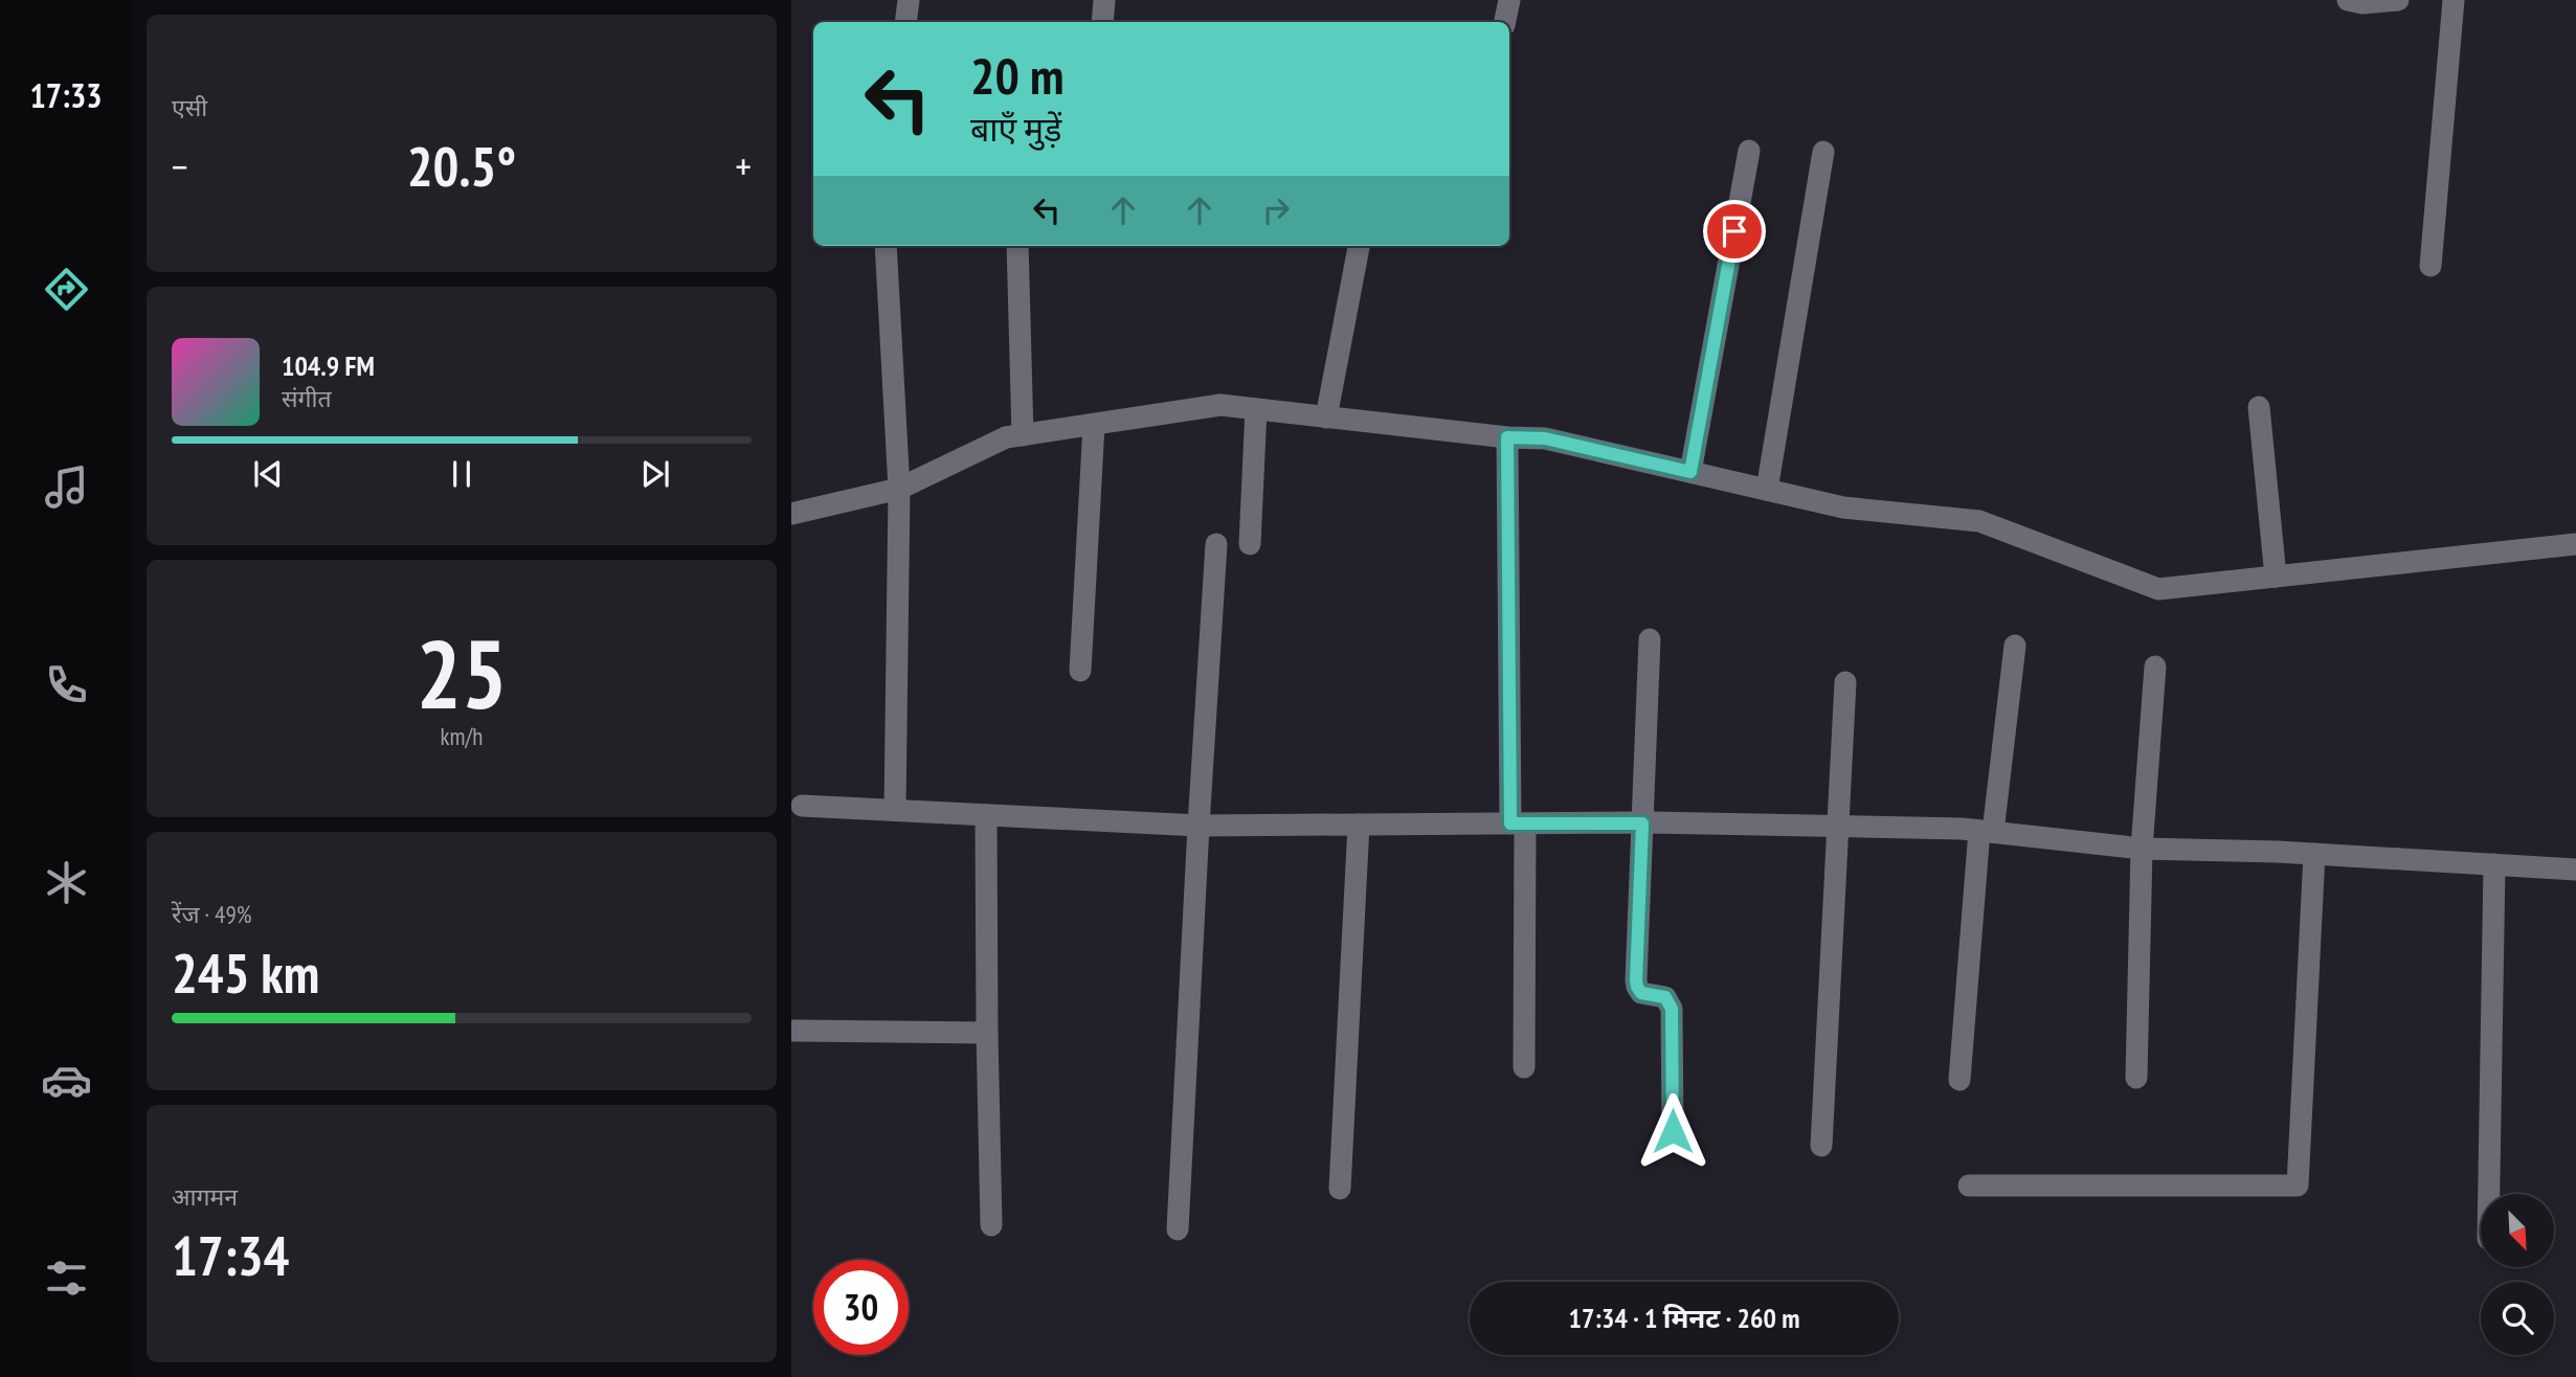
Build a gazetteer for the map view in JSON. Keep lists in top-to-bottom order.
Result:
{
  "north": "bottom right",
  "page": {
    "tabs": "17:33",
    "tile": [
      "एसी",
      ["25", "km/h"],
      ["रेंज · 49%", "245 km"],
      ["आगमन", "17:34"]
    ],
    "turn": ["20 m", "बाएँ मुड़ें"],
    "heat": ["−", "20.5°", "+"],
    "song": ["104.9 FM", "संगीत"],
    "limit": "30",
    "trip": "17:34 · 1 मिनट · 260 m"
  }
}
